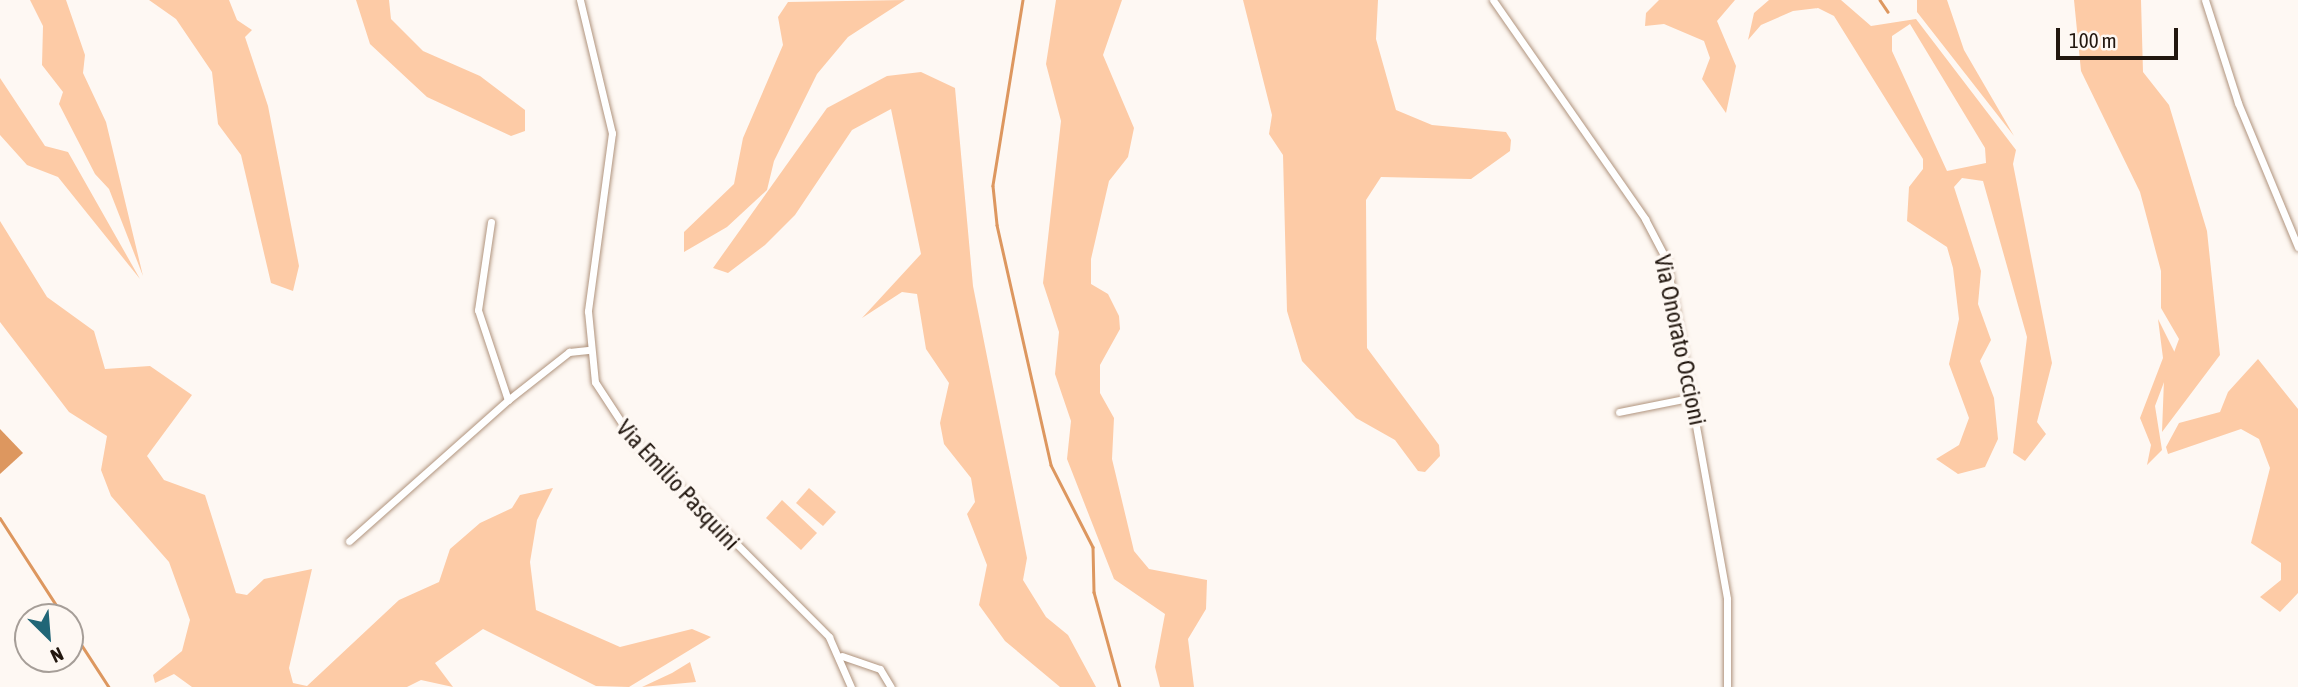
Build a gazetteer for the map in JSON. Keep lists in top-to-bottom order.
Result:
{
  "streets": {
    "street": ["Via Onorato Occioni", "Via Emilio Pasquini"]
  },
  "scale_bar": "100 m",
  "north": "bottom right"
}
